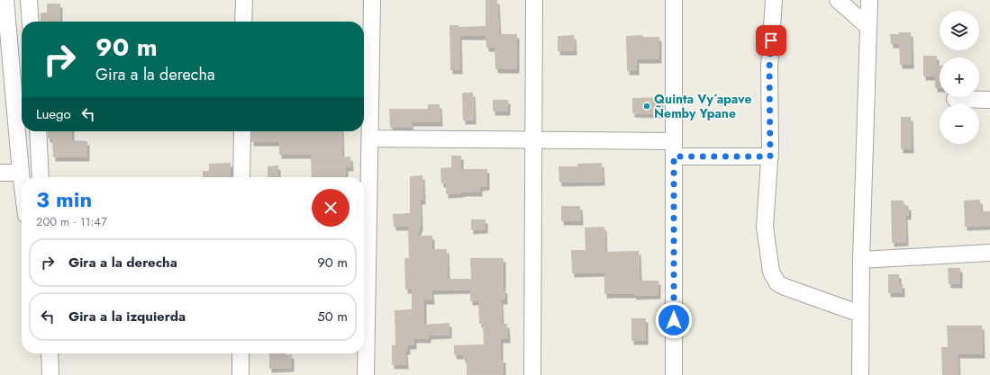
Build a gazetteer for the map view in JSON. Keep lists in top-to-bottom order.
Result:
{
  "places": ["Quinta Vy´apave Ñemby Ypane"],
  "page": {
    "map_buttons": ["+", "−"],
    "turn": ["90 m", "Gira a la derecha"],
    "then": "Luego",
    "heading": ["3 min", "200 m · 11:47"],
    "list": [
      {
        "name": "Gira a la derecha",
        "value": "90 m"
      },
      {
        "name": "Gira a la izquierda",
        "value": "50 m"
      }
    ]
  }
}
